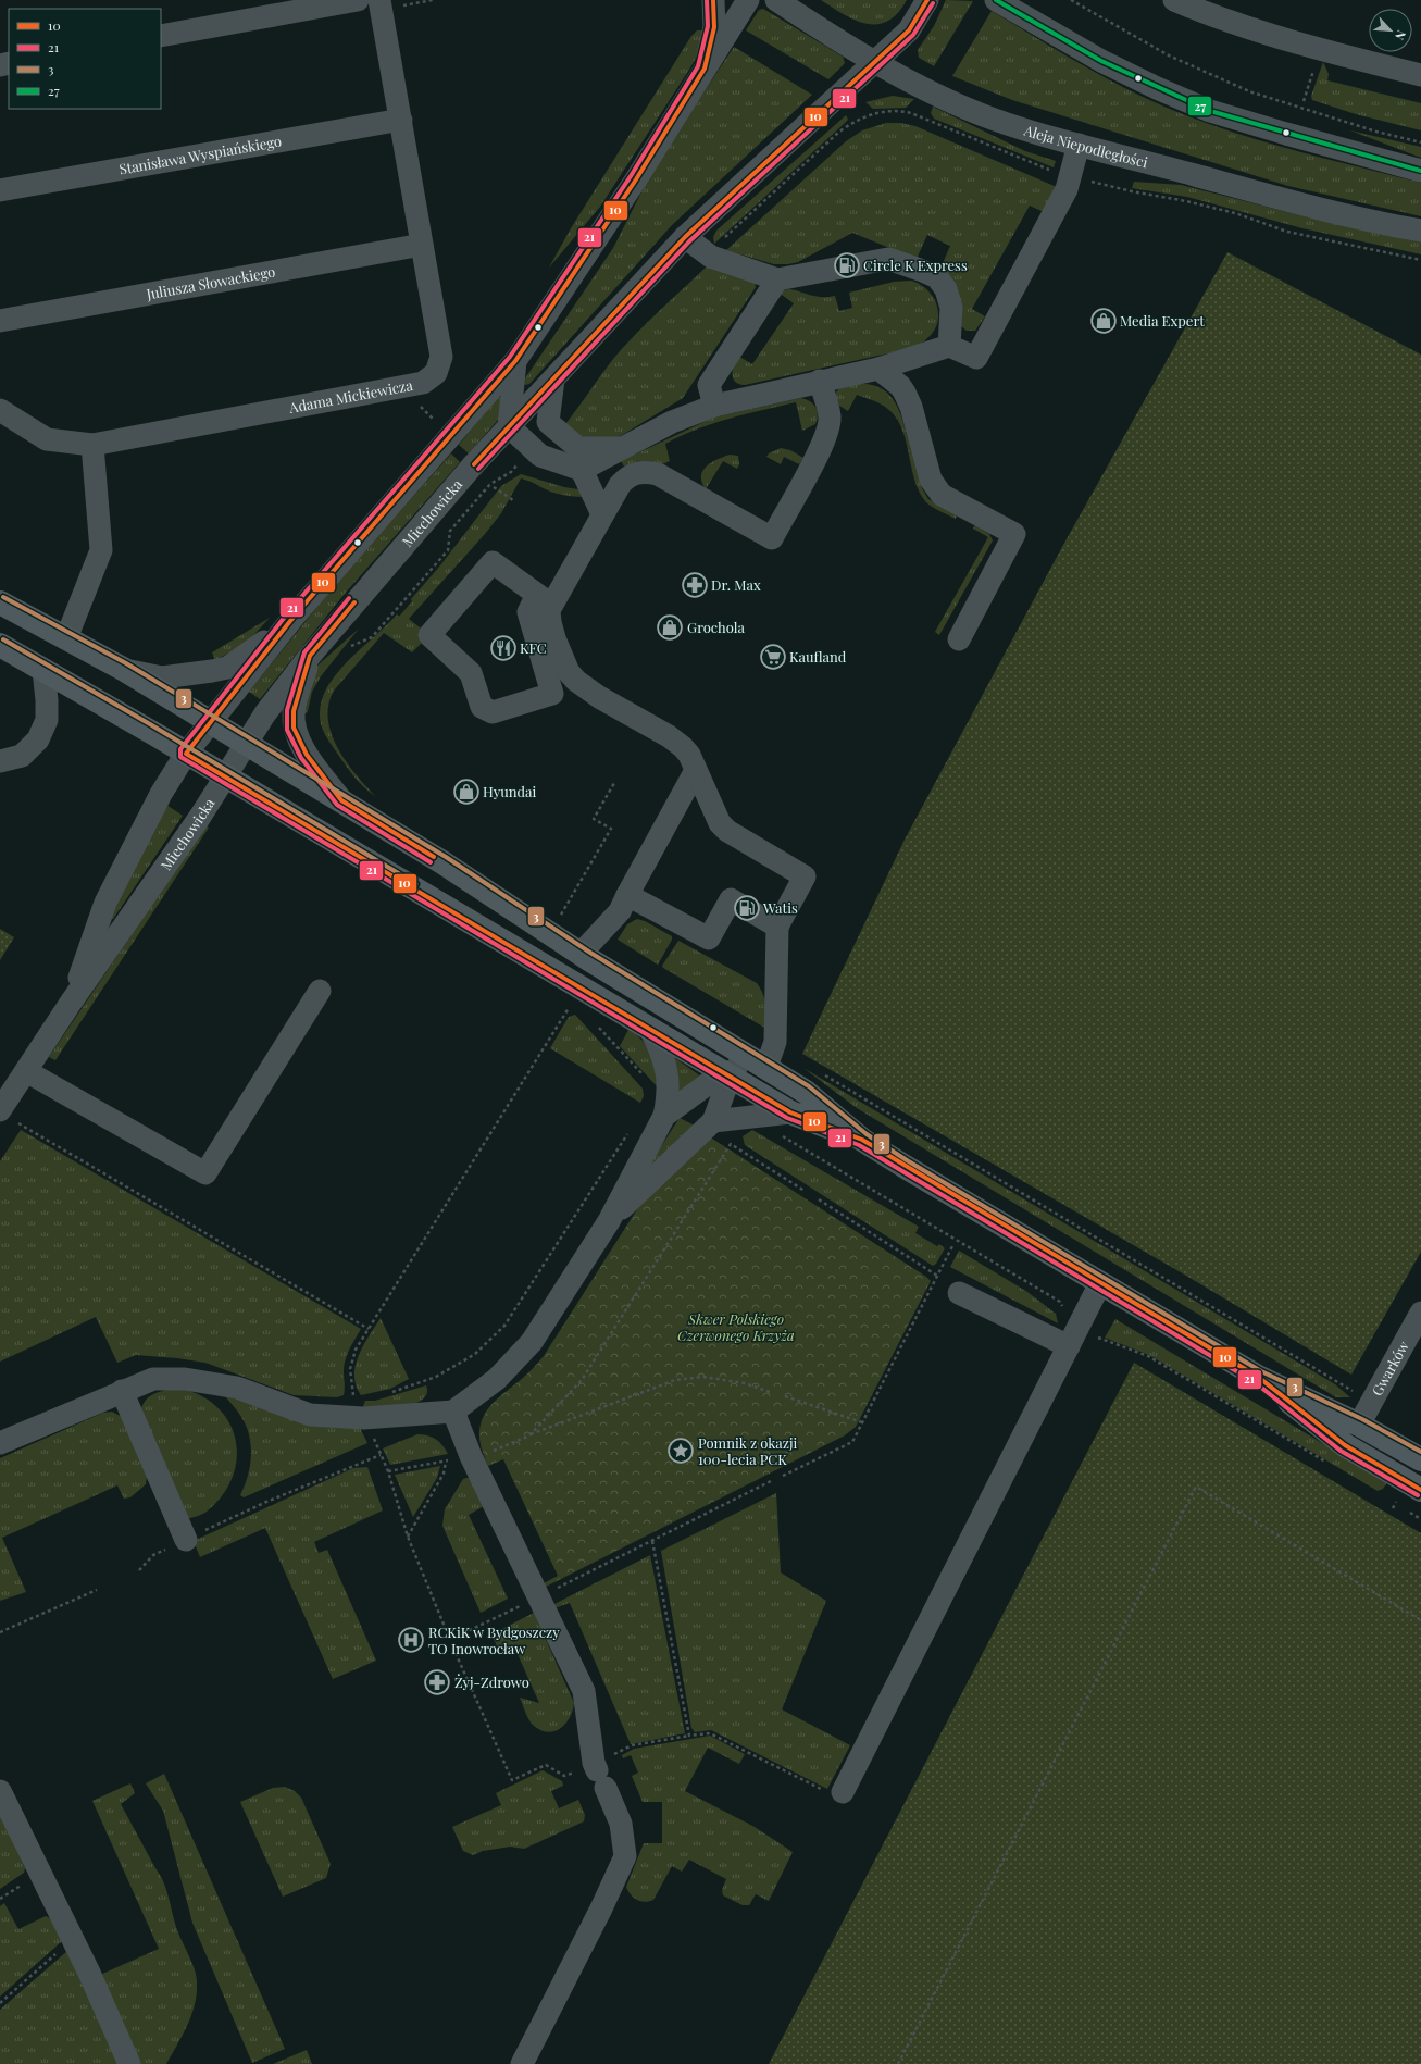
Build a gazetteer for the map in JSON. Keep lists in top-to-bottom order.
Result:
{
  "streets": {
    "street": [
      "Aleja Niepodległości",
      "Stanisława Wyspiańskiego",
      "Juliusza Słowackiego",
      "Adama Mickiewicza",
      "Miechowicka",
      "Gwarków"
    ]
  },
  "crossings": [
    ["Aleja Niepodległości", "Miechowicka"],
    ["Stanisława Wyspiańskiego", "Adama Mickiewicza"],
    ["Juliusza Słowackiego", "Adama Mickiewicza"]
  ],
  "parks": ["Skwer Polskiego Czerwonego Krzyża"],
  "places": {
    "fuel station": ["Circle K Express", "Watis"],
    "shop": ["Media Expert", "Grochola", "Hyundai"],
    "pharmacy": ["Dr. Max", "Żyj-Zdrowo"],
    "restaurant": ["KFC"],
    "supermarket": ["Kaufland"],
    "place": ["Pomnik z okazji 100-lecia PCK"],
    "hospital": ["RCKiK w Bydgoszczy TO Inowrocław"]
  },
  "lines": [
    "transit line 10",
    "transit line 21",
    "transit line 27",
    "transit line 3"
  ],
  "legend": [
    "10",
    "21",
    "3",
    "27"
  ],
  "north": "bottom right"
}
